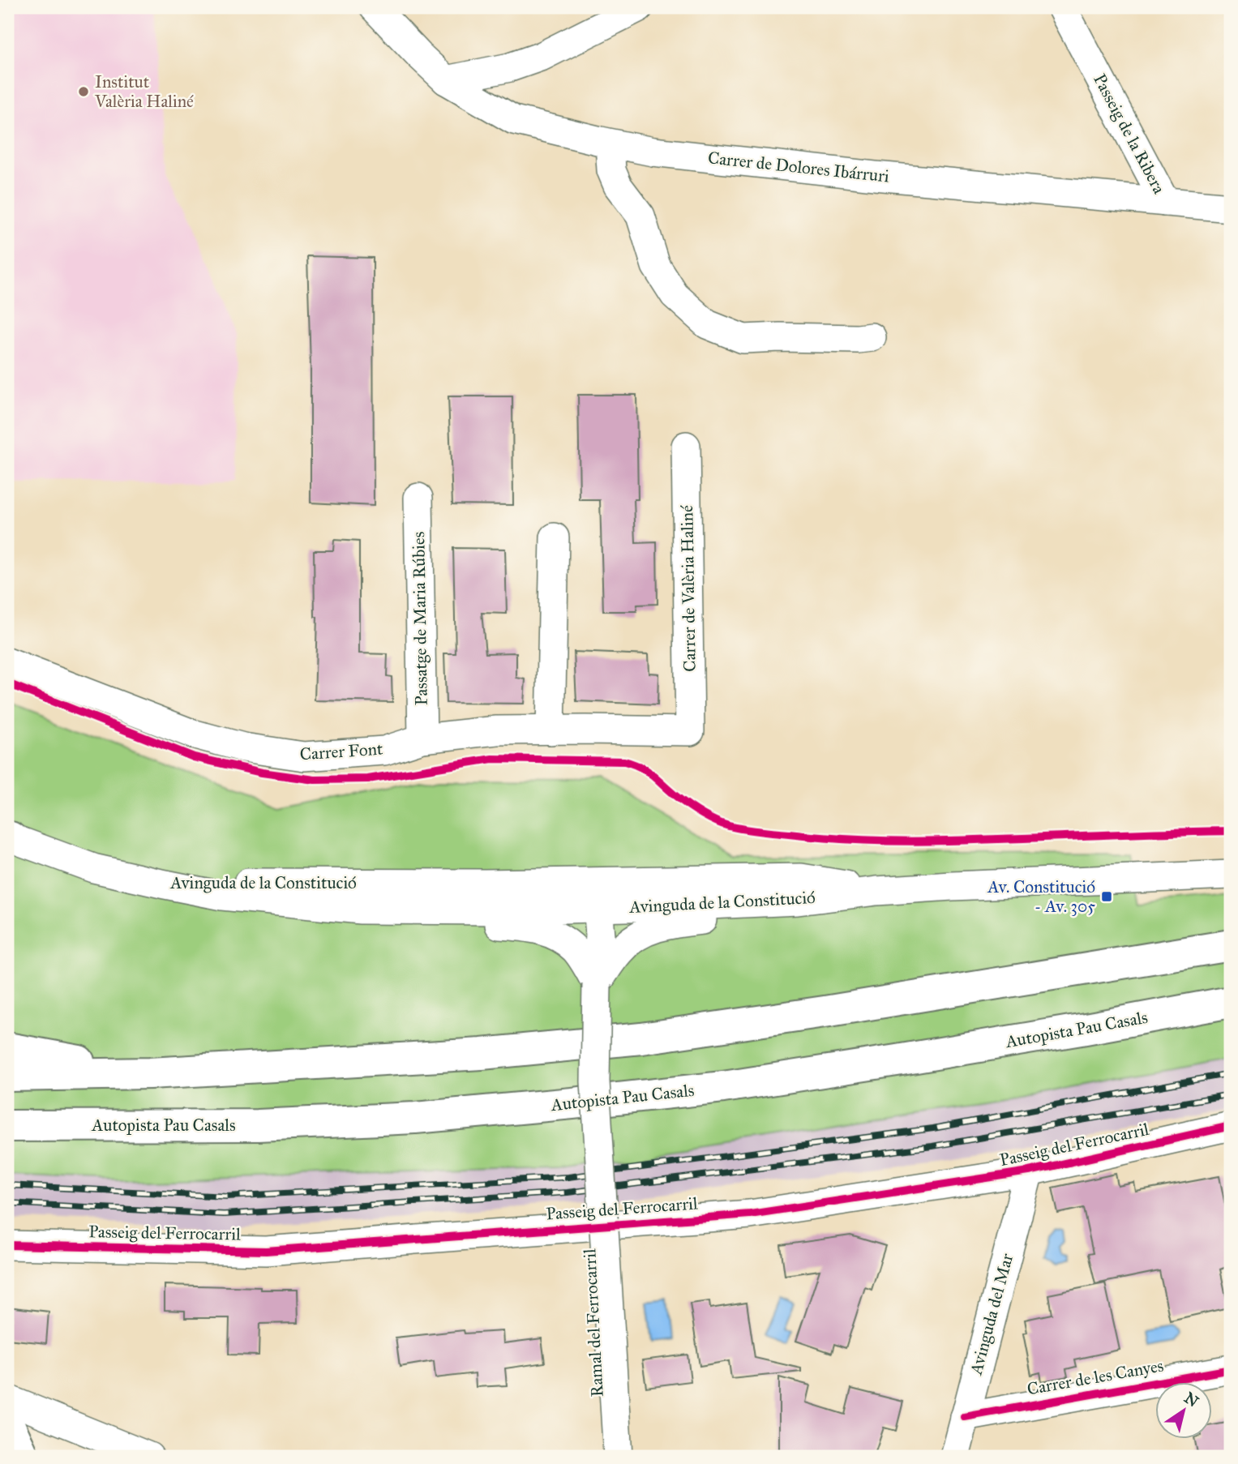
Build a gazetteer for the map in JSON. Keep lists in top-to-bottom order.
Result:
{
  "streets": {
    "highway": ["Autopista Pau Casals"],
    "street": [
      "Passeig de la Ribera",
      "Carrer de Dolores Ibárruri",
      "Carrer de Valèria Haliné",
      "Passatge de Maria Rúbies",
      "Carrer Font",
      "Avinguda de la Constitució",
      "Passeig del Ferrocarril",
      "Avinguda del Mar",
      "Ramal del Ferrocarril",
      "Carrer de les Canyes"
    ]
  },
  "crossings": [
    ["Passeig de la Ribera", "Carrer de Dolores Ibárruri"],
    ["Carrer de Valèria Haliné", "Carrer Font"],
    ["Passatge de Maria Rúbies", "Carrer Font"],
    ["Avinguda de la Constitució", "Ramal del Ferrocarril"],
    ["Passeig del Ferrocarril", "Avinguda del Mar"],
    ["Avinguda del Mar", "Carrer de les Canyes"]
  ],
  "places": {
    "other": ["Institut Valèria Haliné"],
    "transit": ["Av. Constitució - Av. 305"]
  },
  "north": "top right"
}
